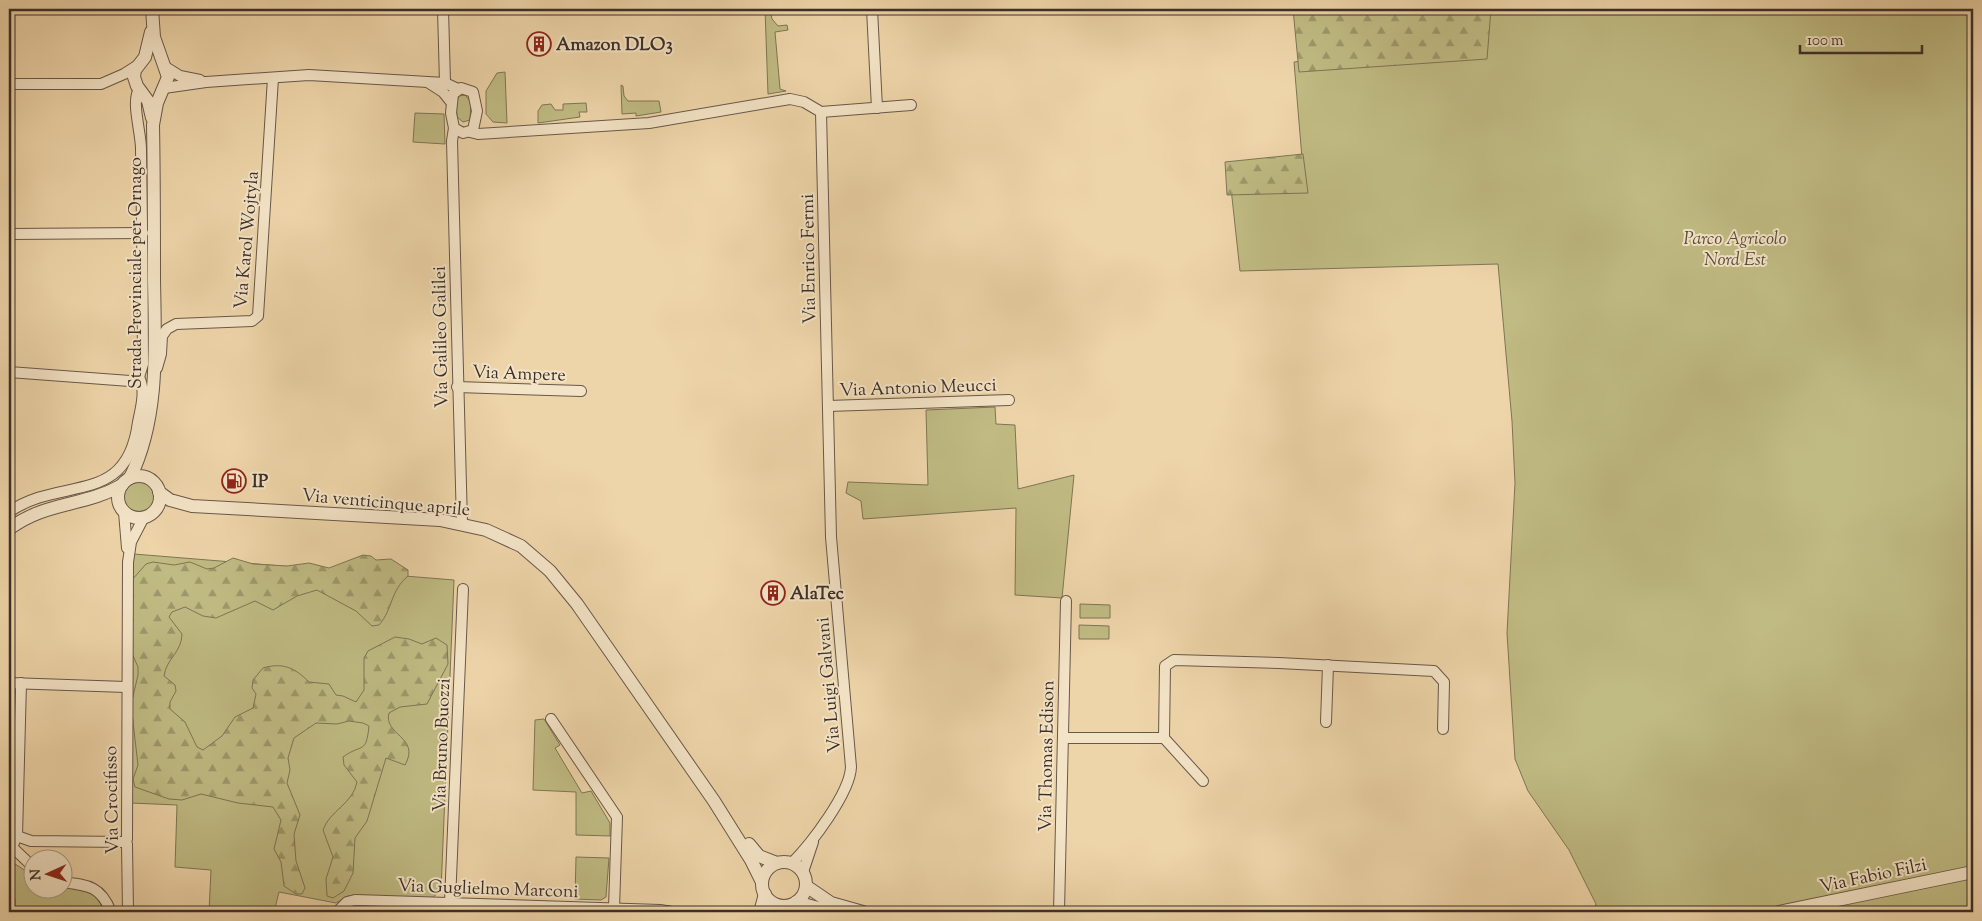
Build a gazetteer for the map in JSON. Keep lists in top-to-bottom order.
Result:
{
  "streets": {
    "street": [
      "Via Karol Wojtyla",
      "Via Enrico Fermi",
      "Strada Provinciale per Ornago",
      "Via Galileo Galilei",
      "Via Ampere",
      "Via Antonio Meucci",
      "Via venticinque aprile",
      "Via Luigi Galvani",
      "Via Bruno Buozzi",
      "Via Thomas Edison",
      "Via Crocifisso",
      "Via Fabio Filzi",
      "Via Guglielmo Marconi"
    ]
  },
  "crossings": [
    ["Via Karol Wojtyla", "Strada Provinciale per Ornago"],
    ["Via Enrico Fermi", "Via Antonio Meucci"],
    ["Via Enrico Fermi", "Via Luigi Galvani"],
    ["Strada Provinciale per Ornago", "Via venticinque aprile"],
    ["Via Galileo Galilei", "Via Ampere"],
    ["Via Galileo Galilei", "Via venticinque aprile"],
    ["Via Antonio Meucci", "Via Luigi Galvani"],
    ["Via venticinque aprile", "Via Luigi Galvani"],
    ["Via Bruno Buozzi", "Via Guglielmo Marconi"]
  ],
  "parks": ["Parco Agricolo Nord Est"],
  "places": {
    "building": ["Amazon DLO3", "AlaTec"],
    "fuel station": ["IP"]
  },
  "scale_bar": "100 m",
  "north": "left"
}
